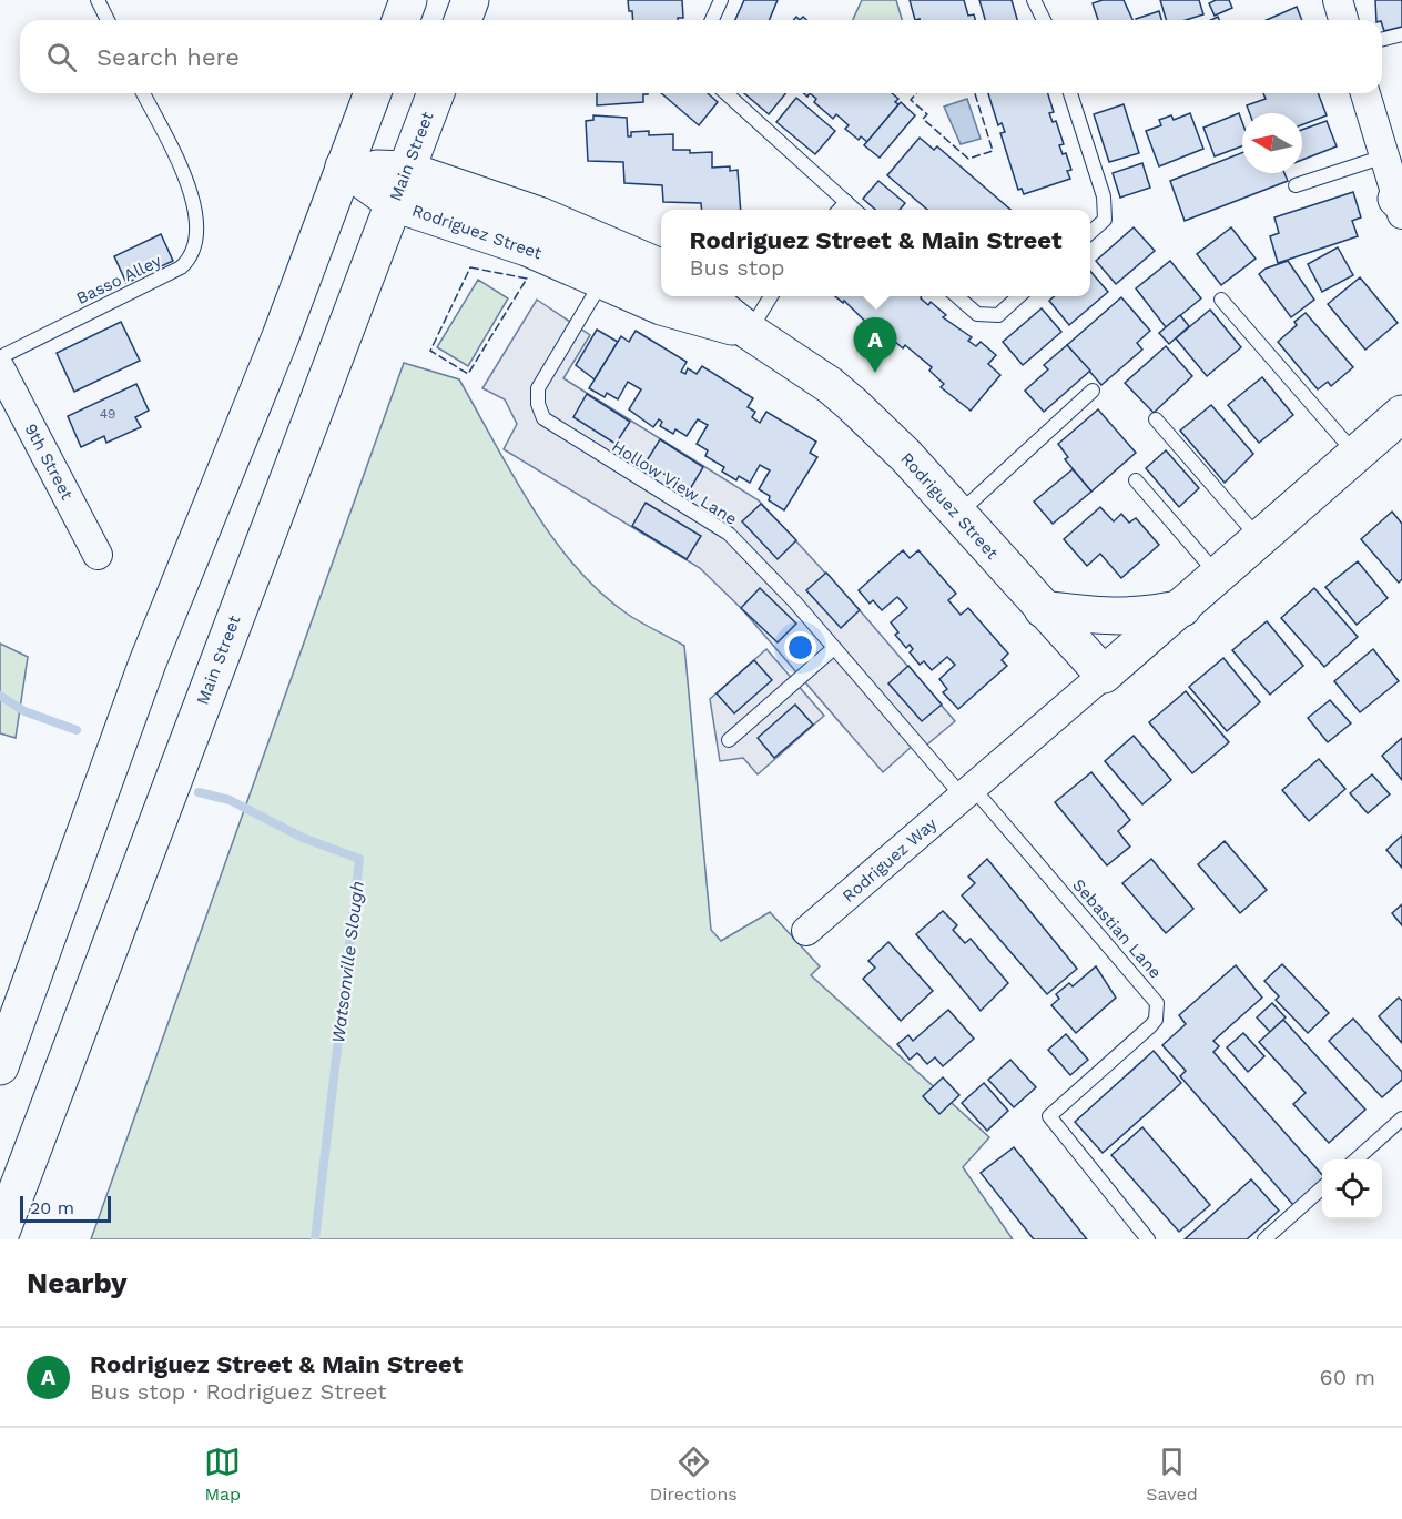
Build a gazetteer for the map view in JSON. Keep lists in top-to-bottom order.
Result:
{
  "streets": {
    "main road": ["Main Street", "Rodriguez Street"],
    "street": ["9th Street", "Rodriguez Way"],
    "lane": ["Basso Alley", "Hollow View Lane", "Sebastian Lane"]
  },
  "crossings": [
    ["Main Street", "Rodriguez Street"],
    ["Rodriguez Street", "Hollow View Lane"],
    ["Hollow View Lane", "Rodriguez Way"],
    ["Hollow View Lane", "Sebastian Lane"],
    ["Rodriguez Way", "Sebastian Lane"]
  ],
  "water": ["Watsonville Slough"],
  "house_numbers": ["49"],
  "scale_bar": "20 m",
  "north": "left",
  "page": {
    "search": "Search here",
    "popup": ["Rodriguez Street & Main Street", "Bus stop"],
    "pins": "A",
    "scale": "20 m",
    "heading": "Nearby",
    "list": [
      {
        "mark": "A",
        "name": "Rodriguez Street & Main Street",
        "note": "Bus stop · Rodriguez Street",
        "value": "60 m"
      }
    ],
    "nav": ["Map", "Directions", "Saved"]
  }
}
